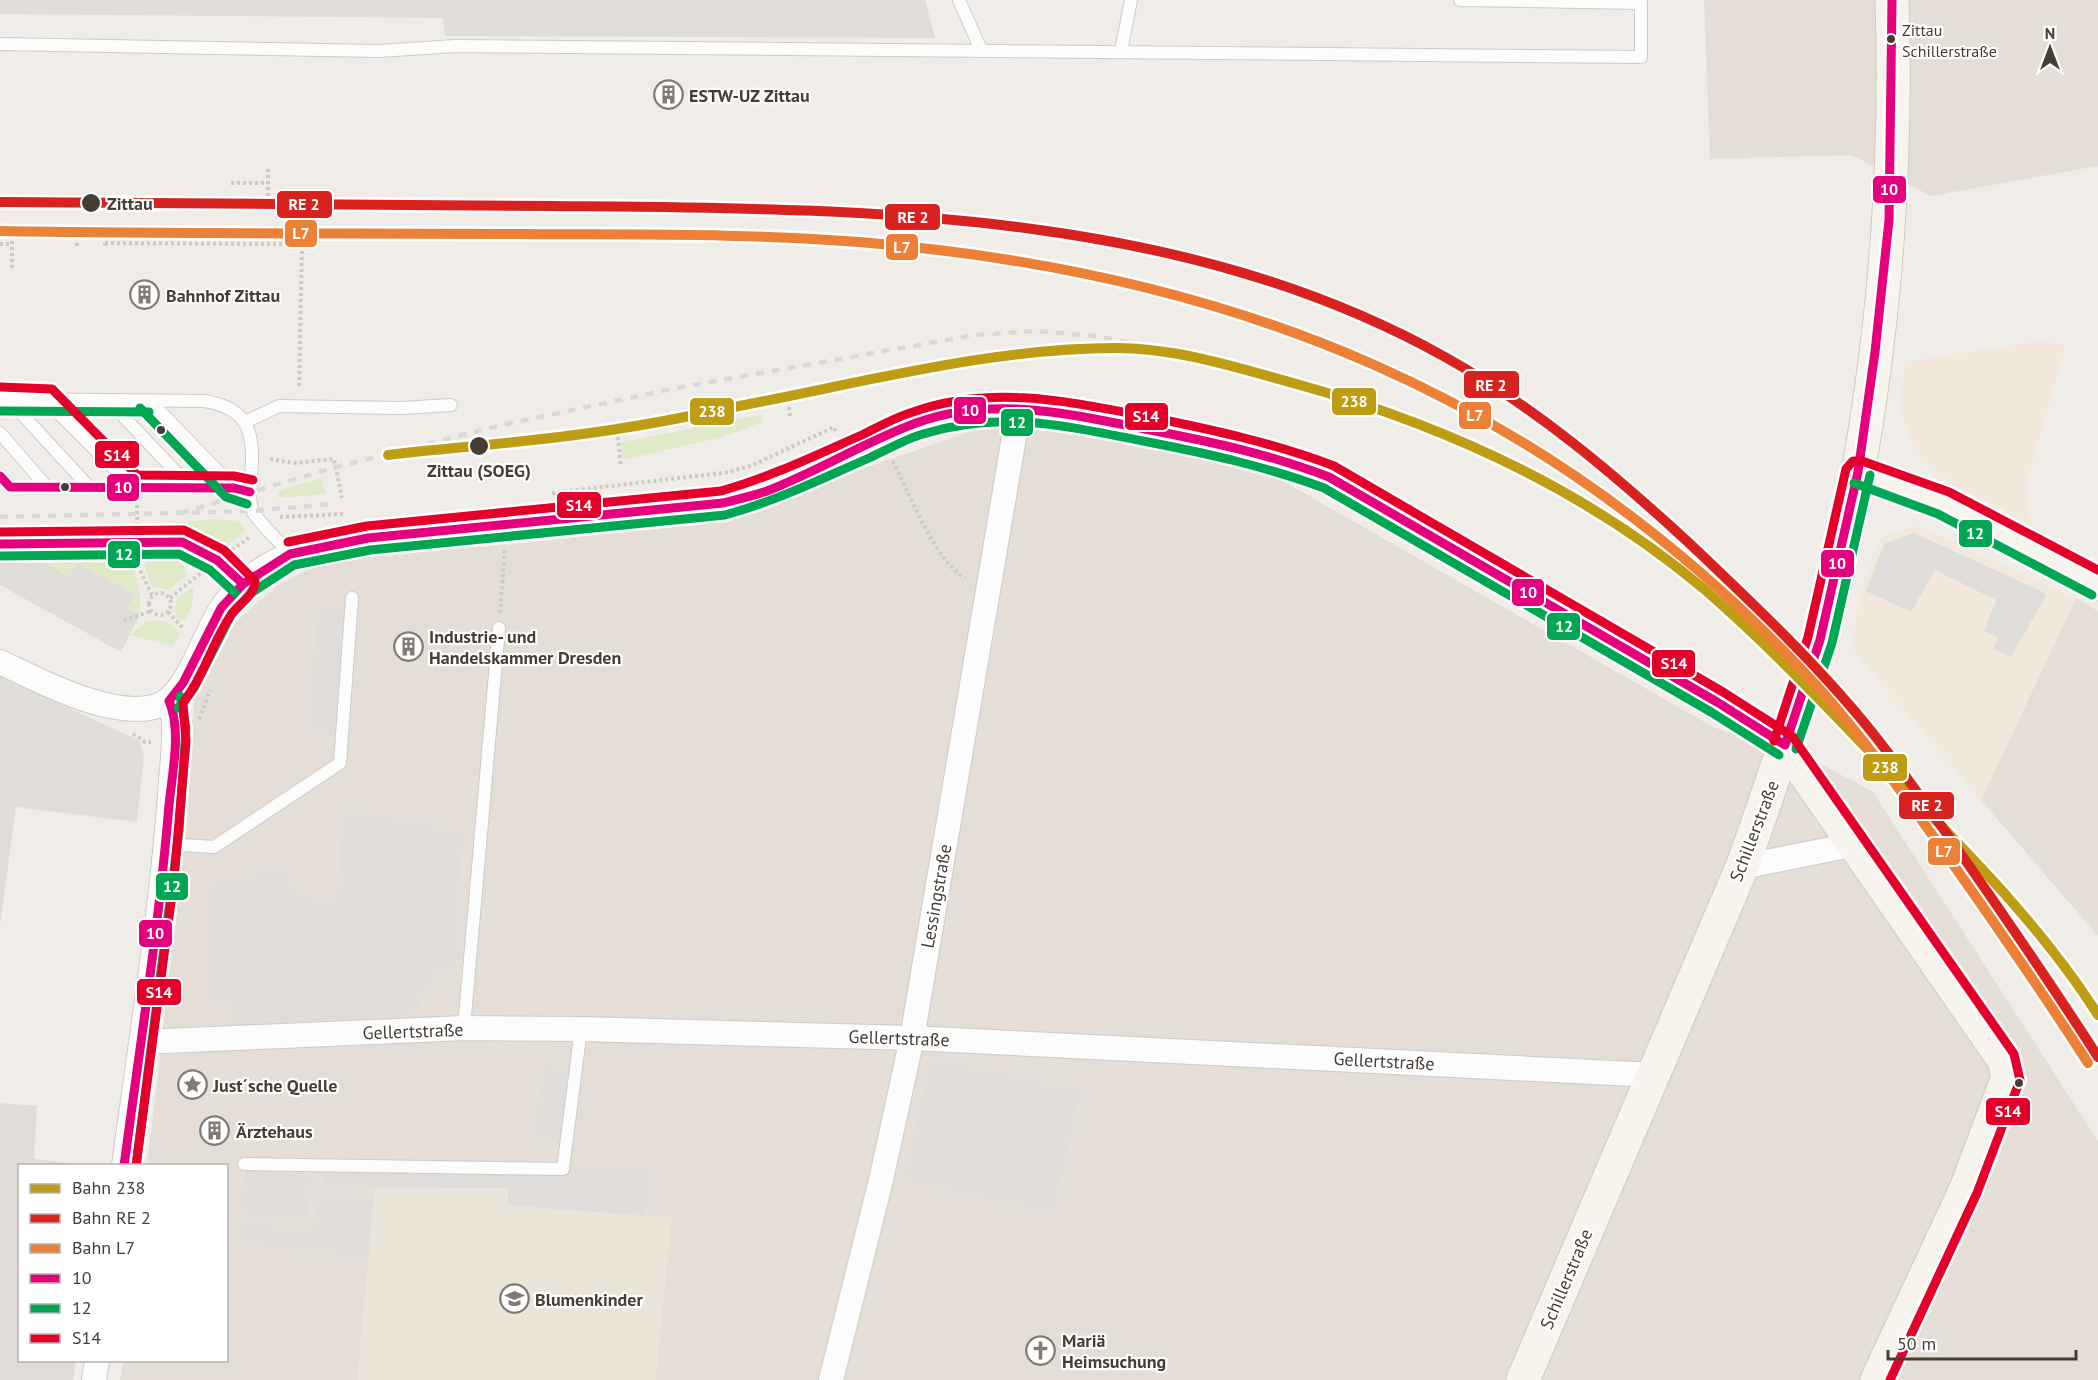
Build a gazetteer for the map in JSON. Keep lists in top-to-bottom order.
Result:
{
  "streets": {
    "main road": ["Schillerstraße"],
    "street": ["Lessingstraße", "Gellertstraße"]
  },
  "crossings": [
    ["Schillerstraße", "Gellertstraße"],
    ["Lessingstraße", "Gellertstraße"]
  ],
  "places": {
    "other": ["Zittau Schillerstraße", "Zittau", "Zittau (SOEG)"],
    "building": [
      "ESTW-UZ Zittau",
      "Bahnhof Zittau",
      "Industrie- und Handelskammer Dresden",
      "Ärztehaus"
    ],
    "place": ["Just´sche Quelle"],
    "school or university": ["Blumenkinder"],
    "church": ["Mariä Heimsuchung"]
  },
  "lines": [
    "transit line 10",
    "rail line L7",
    "rail line 238",
    "transit line S14",
    "transit line 12"
  ],
  "legend": [
    "Bahn 238",
    "Bahn RE 2",
    "Bahn L7",
    "10",
    "12",
    "S14"
  ],
  "scale_bar": "50 m",
  "north": "top"
}
